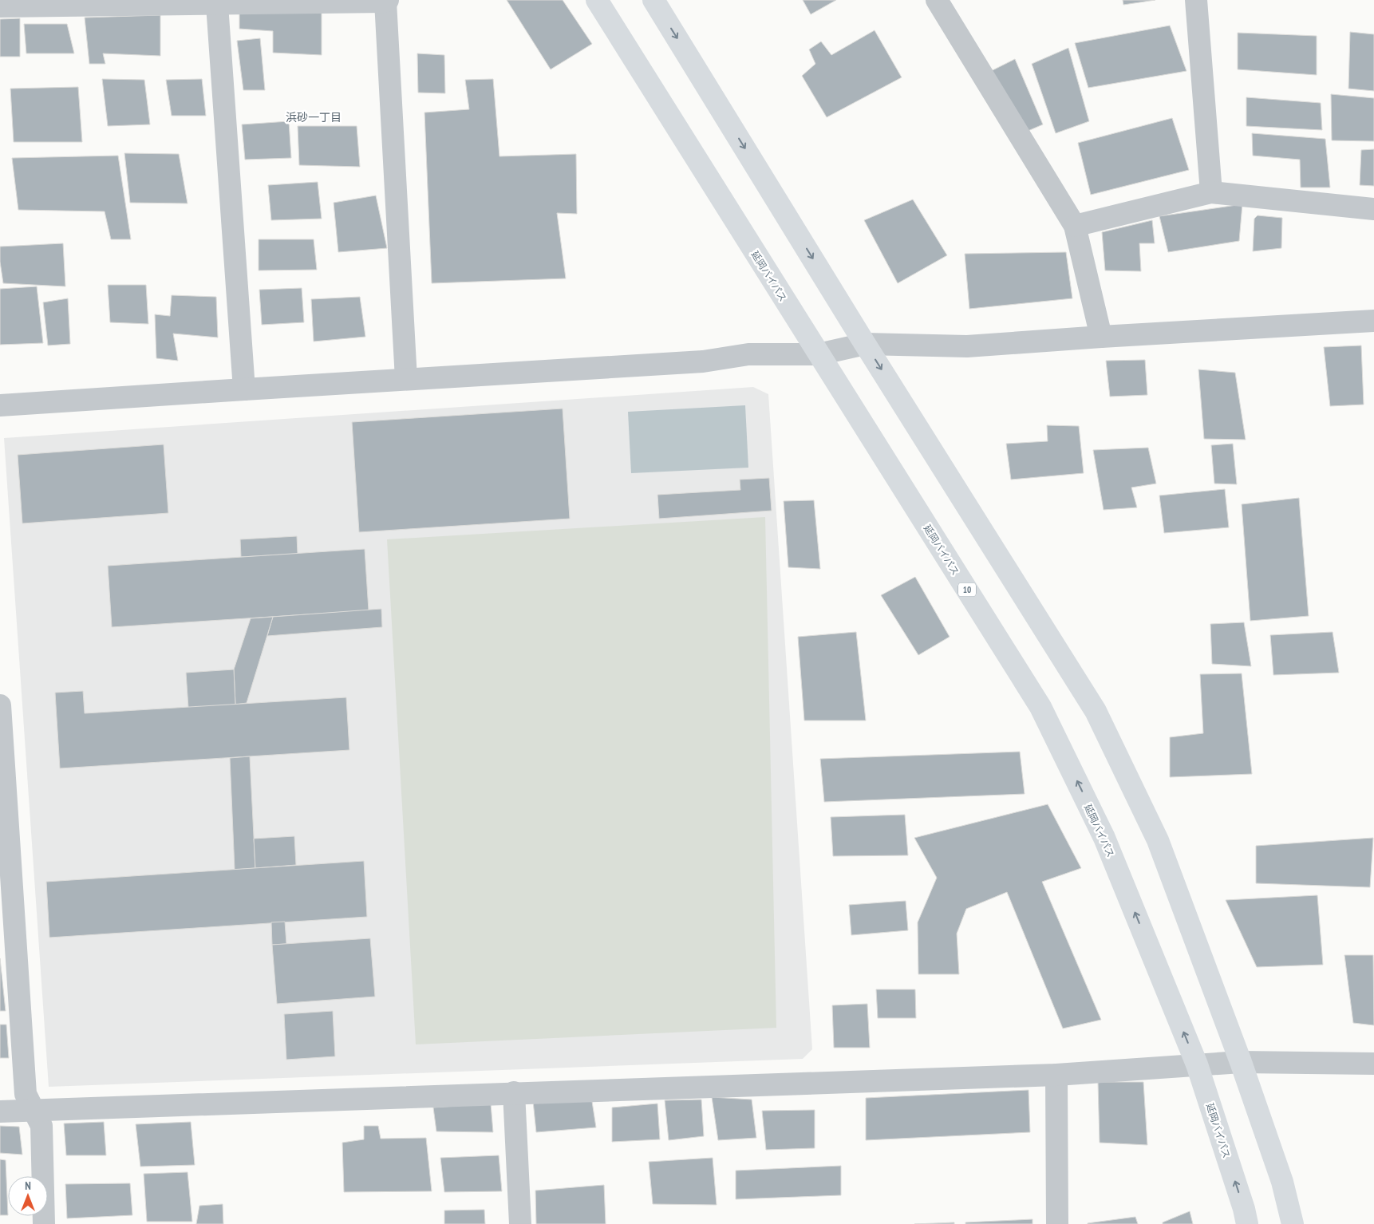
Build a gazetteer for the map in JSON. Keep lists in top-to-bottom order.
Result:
{
  "streets": {
    "highway": ["延岡バイパス", "10"]
  },
  "districts": ["浜砂一丁目"],
  "north": "top"
}
